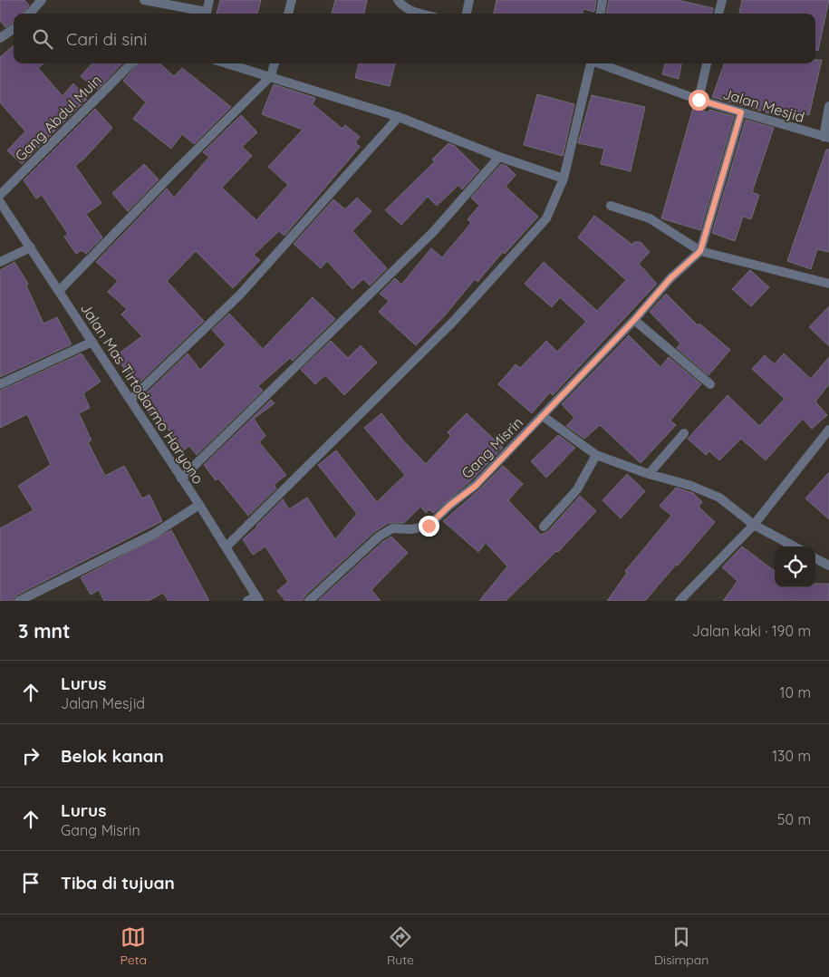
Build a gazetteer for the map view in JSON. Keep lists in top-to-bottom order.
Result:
{
  "streets": {
    "street": [
      "Jalan Mesjid",
      "Gang Abdul Muin",
      "Jalan Mas Tirtodarmo Haryono",
      "Gang Misrin"
    ]
  },
  "page": {
    "search": "Cari di sini",
    "heading": ["3 mnt", "Jalan kaki · 190 m"],
    "list": [
      ["Lurus", "Jalan Mesjid", "10 m"],
      ["Belok kanan", "130 m"],
      ["Lurus", "Gang Misrin", "50 m"],
      "Tiba di tujuan"
    ],
    "nav": ["Peta", "Rute", "Disimpan"]
  }
}
